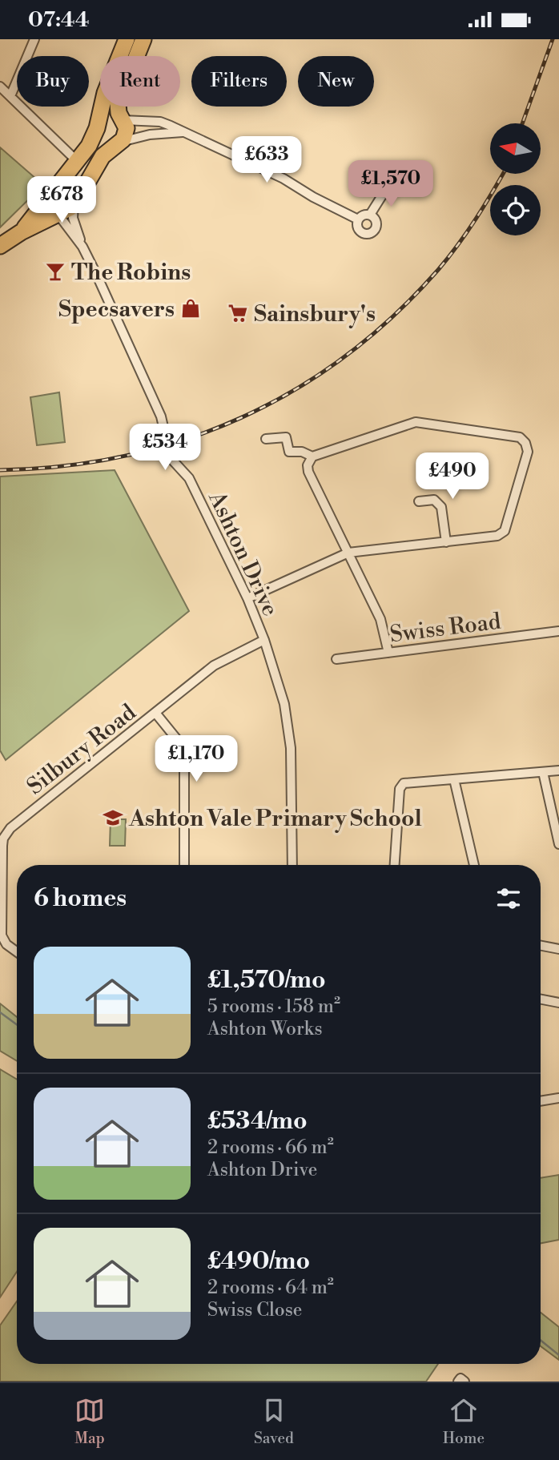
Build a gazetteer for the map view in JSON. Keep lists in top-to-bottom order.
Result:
{
  "streets": {
    "street": ["Ashton Drive", "Swiss Road", "Silbury Road"]
  },
  "crossings": [
    ["Ashton Drive", "Silbury Road"]
  ],
  "places": {
    "bar": ["The Robins"],
    "shop": ["Specsavers"],
    "supermarket": ["Sainsbury's"],
    "school or university": ["Ashton Vale Primary School"]
  },
  "north": "left",
  "page": {
    "status": "07:44",
    "chip": [
      "Buy",
      "Rent",
      "Filters",
      "New"
    ],
    "price": [
      "£633",
      "£1,570",
      "£678",
      "£534",
      "£490",
      "£1,170"
    ],
    "heading": "6 homes",
    "list": [
      {
        "name": "£1,570/mo",
        "note": "5 rooms · 158 m² · Ashton Works"
      },
      {
        "name": "£534/mo",
        "note": "2 rooms · 66 m² · Ashton Drive"
      },
      {
        "name": "£490/mo",
        "note": "2 rooms · 64 m² · Swiss Close"
      }
    ],
    "tabs": ["Map", "Saved", "Home"]
  }
}
